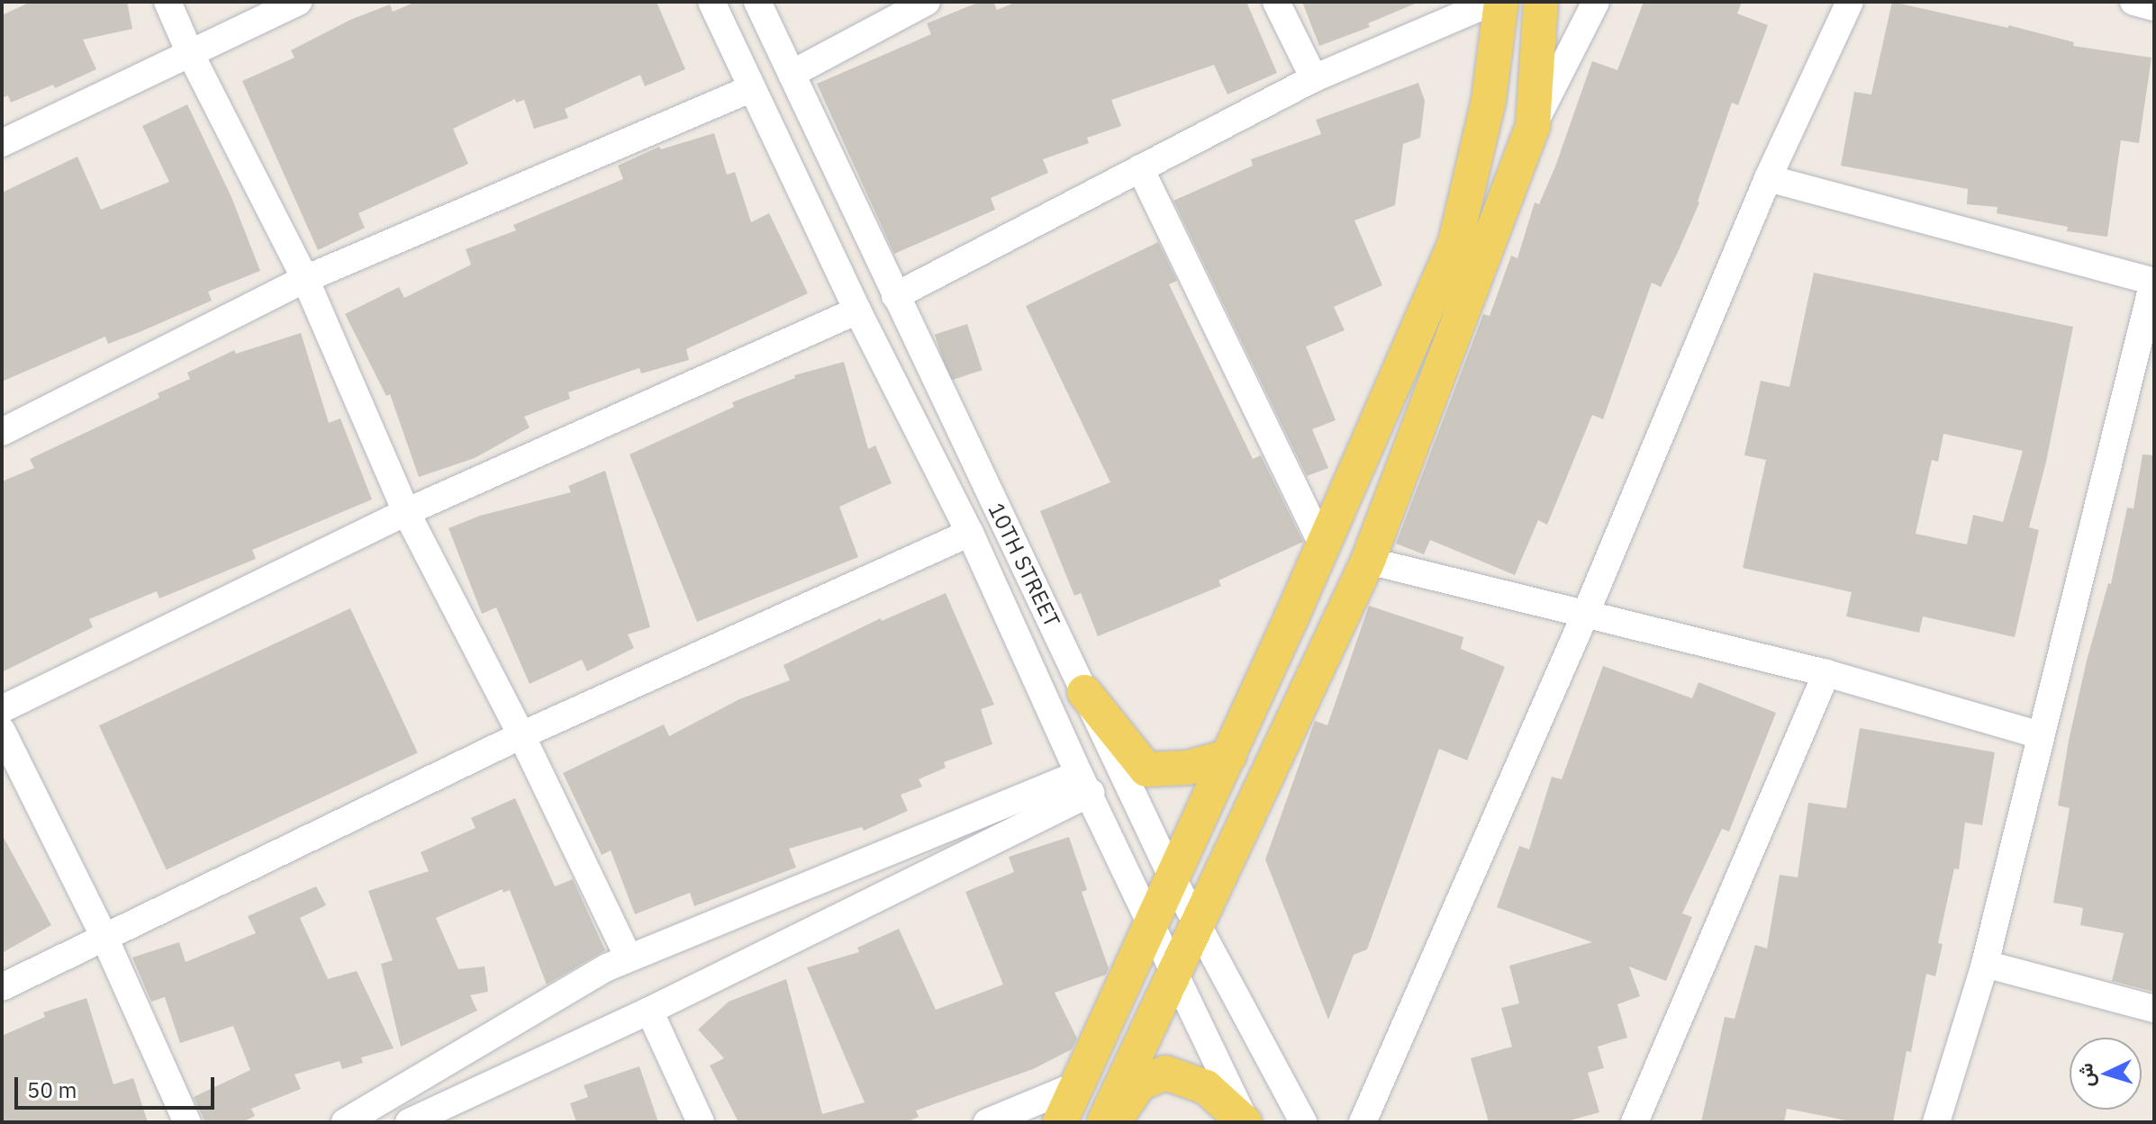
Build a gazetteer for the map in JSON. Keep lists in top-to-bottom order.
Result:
{
  "streets": {
    "street": ["10TH STREET"]
  },
  "scale_bar": "50 m",
  "north": "left"
}
